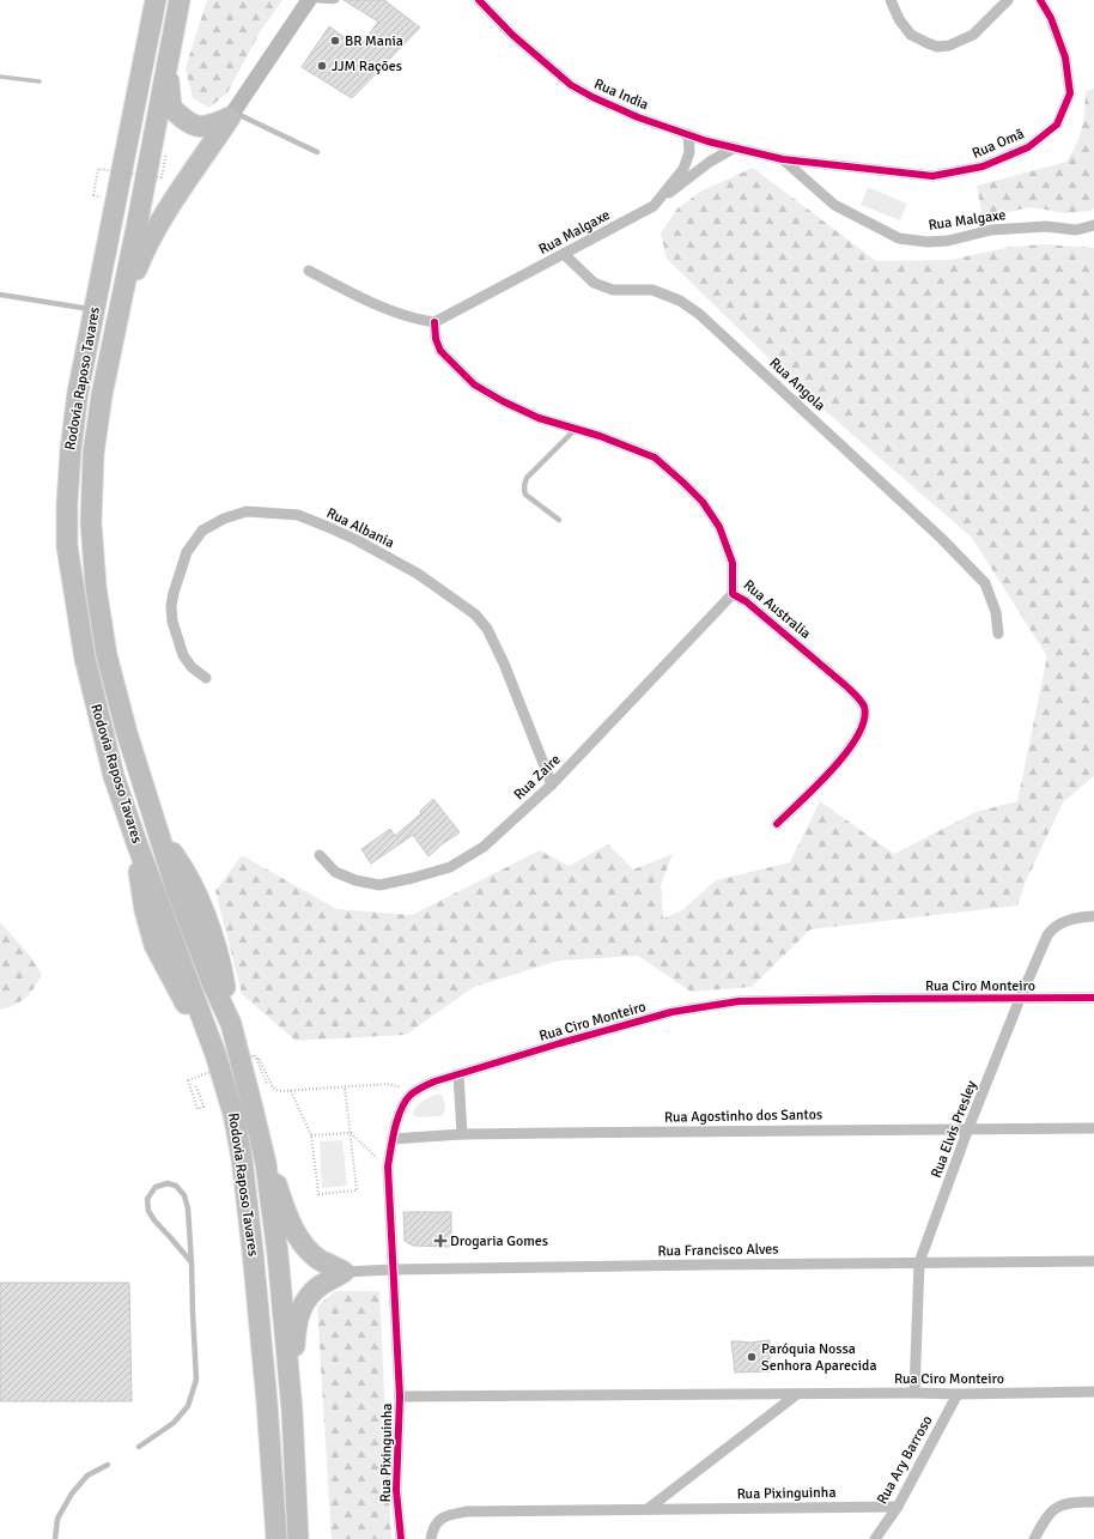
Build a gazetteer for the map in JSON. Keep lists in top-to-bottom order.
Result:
{
  "streets": {
    "highway": ["Rodovia Raposo Tavares"],
    "street": [
      "Rua India",
      "Rua Omã",
      "Rua Malgaxe",
      "Rua Angola",
      "Rua Albania",
      "Rua Australia",
      "Rua Zaire",
      "Rua Ciro Monteiro",
      "Rua Agostinho dos Santos",
      "Rua Elvis Presley",
      "Rua Francisco Alves",
      "Rua Pixinguinha",
      "Rua Ary Barroso"
    ]
  },
  "crossings": [
    ["Rua India", "Rua Omã"],
    ["Rua India", "Rua Malgaxe"],
    ["Rua Omã", "Rua Malgaxe"],
    ["Rua Malgaxe", "Rua Angola"],
    ["Rua Malgaxe", "Rua Australia"],
    ["Rua Albania", "Rua Zaire"],
    ["Rua Australia", "Rua Zaire"],
    ["Rua Ciro Monteiro", "Rua Agostinho dos Santos"],
    ["Rua Ciro Monteiro", "Rua Elvis Presley"],
    ["Rua Ciro Monteiro", "Rua Francisco Alves"],
    ["Rua Ciro Monteiro", "Rua Pixinguinha"],
    ["Rua Ciro Monteiro", "Rua Ary Barroso"],
    ["Rua Agostinho dos Santos", "Rua Elvis Presley"],
    ["Rua Elvis Presley", "Rua Francisco Alves"],
    ["Rua Pixinguinha", "Rua Ary Barroso"]
  ],
  "places": {
    "other": ["BR Mania", "JJM Rações", "Paróquia Nossa Senhora Aparecida"],
    "health": ["Drogaria Gomes"]
  }
}
